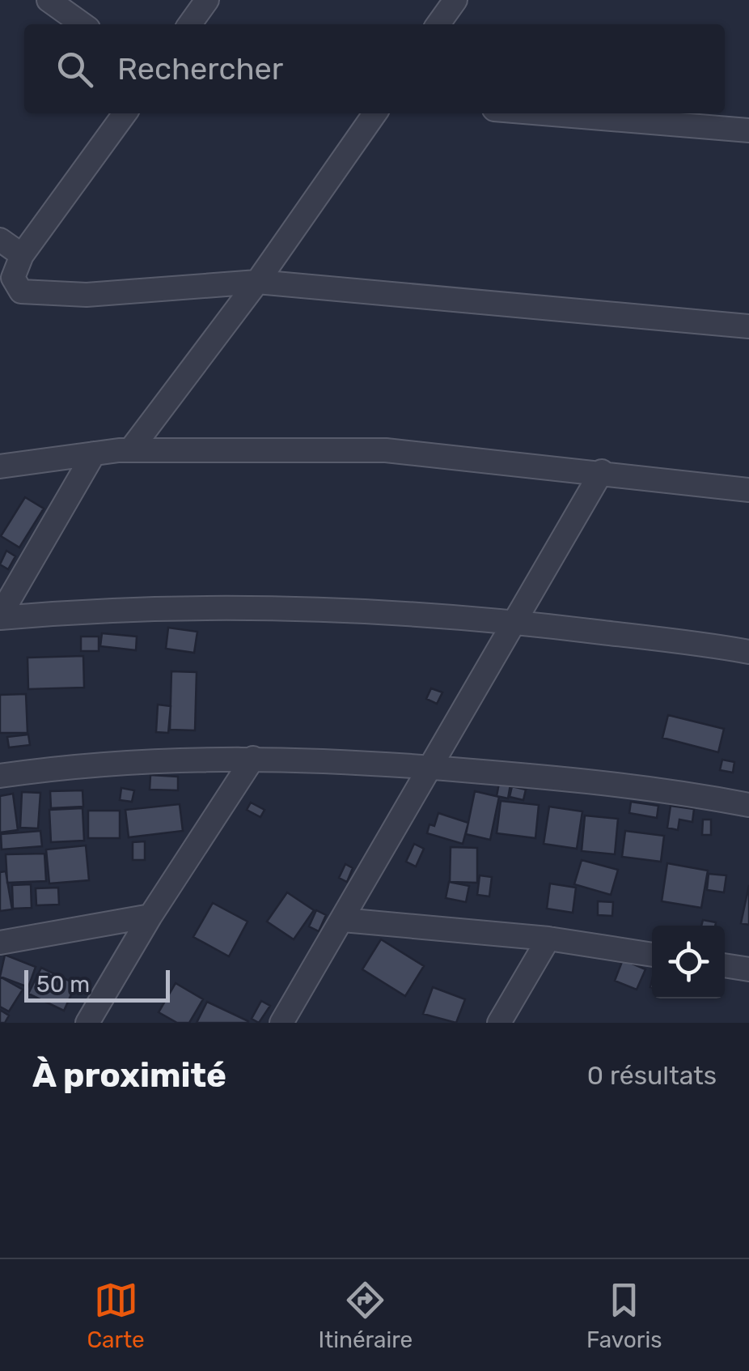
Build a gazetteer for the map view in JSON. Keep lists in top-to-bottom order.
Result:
{
  "scale_bar": "50 m",
  "page": {
    "search": "Rechercher",
    "scale": "50 m",
    "heading": ["À proximité", "0 résultats"],
    "nav": ["Carte", "Itinéraire", "Favoris"]
  }
}
